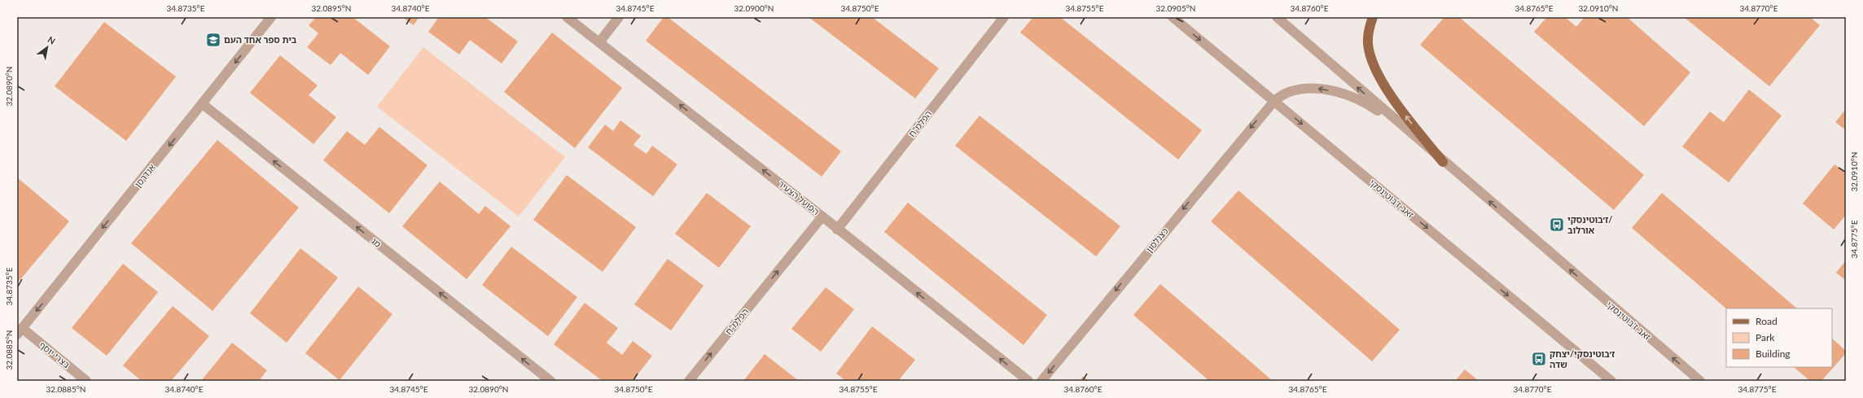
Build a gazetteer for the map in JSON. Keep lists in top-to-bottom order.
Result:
{
  "streets": {
    "street": [
      "הפלמ\"ח",
      "אנדרסן",
      "הפועל הצעיר",
      "זאב ז'בוטינסקי",
      "כצנלסון",
      "מג",
      "בצרי יוסף"
    ]
  },
  "crossings": [
    ["הפלמ\"ח", "הפועל הצעיר"],
    ["אנדרסן", "מג"],
    ["אנדרסן", "בצרי יוסף"],
    ["זאב ז'בוטינסקי", "כצנלסון"]
  ],
  "one_way": [
    "הפלמ\"ח",
    "אנדרסן",
    "הפועל הצעיר",
    "כצנלסון",
    "מג"
  ],
  "places": {
    "school or university": ["בית ספר אחד העם"],
    "bus stop": ["ז׳בוטינסקי/ אורלוב", "ז׳בוטינסקי/יצחק שדה"]
  },
  "legend": ["Road", "Park", "Building"],
  "north": "top right",
  "coordinates": [
    "34.8735°E",
    "32.0895°N",
    "34.8740°E",
    "34.8745°E",
    "32.0900°N",
    "34.8750°E",
    "34.8755°E",
    "32.0905°N",
    "34.8760°E",
    "34.8765°E",
    "32.0910°N",
    "34.8770°E",
    "32.0890°N",
    "34.8775°E",
    "32.0885°N"
  ]
}
